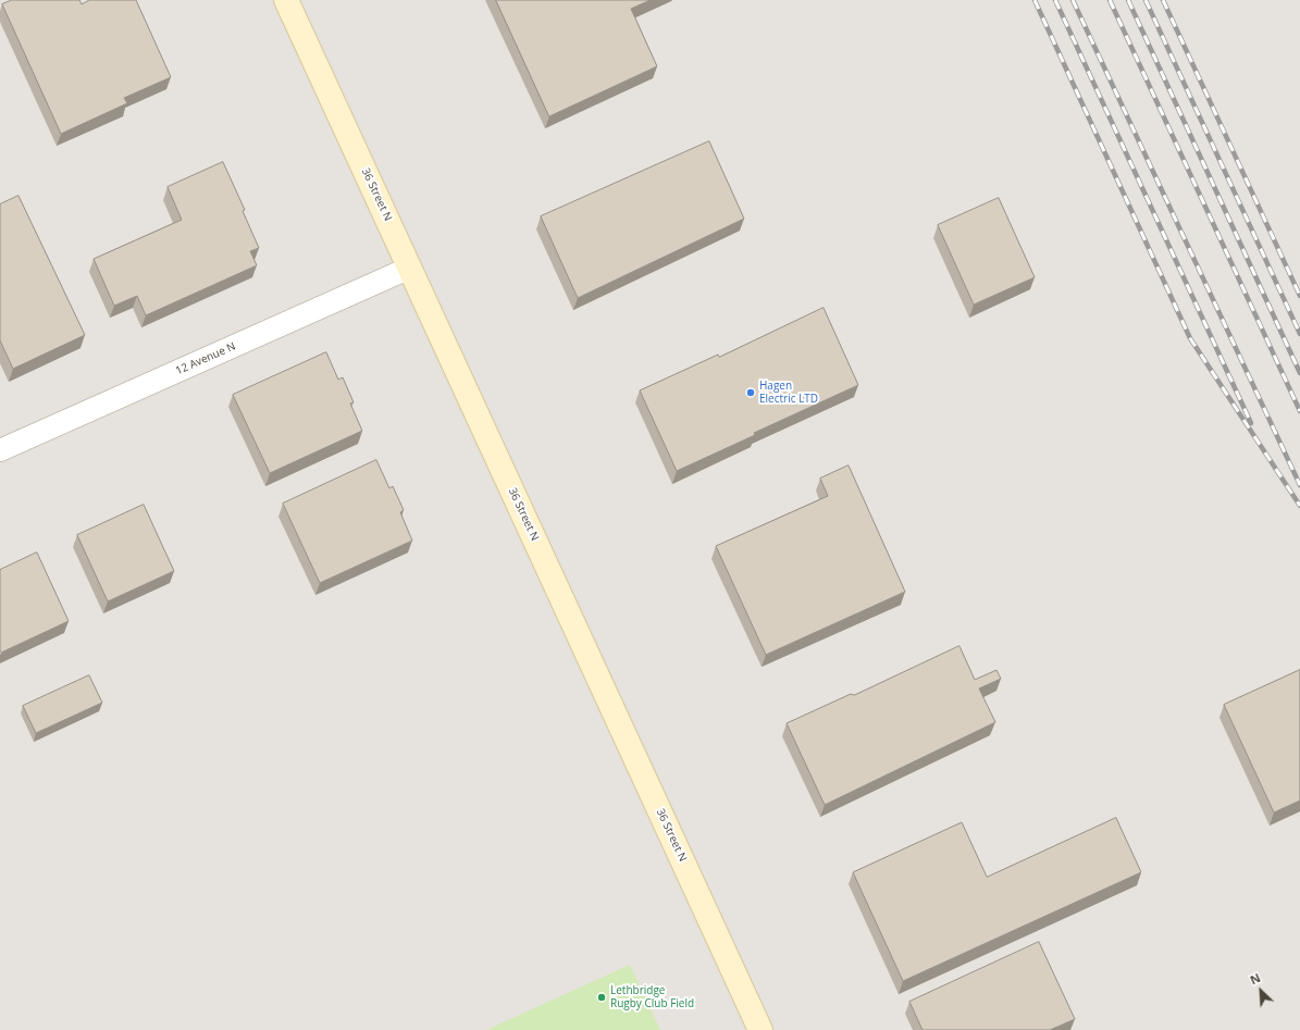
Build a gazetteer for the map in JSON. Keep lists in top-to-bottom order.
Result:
{
  "streets": {
    "street": ["36 Street N", "12 Avenue N"]
  },
  "crossings": [
    ["36 Street N", "12 Avenue N"]
  ],
  "places": ["Hagen Electric LTD", "Lethbridge Rugby Club Field"],
  "north": "top left"
}
